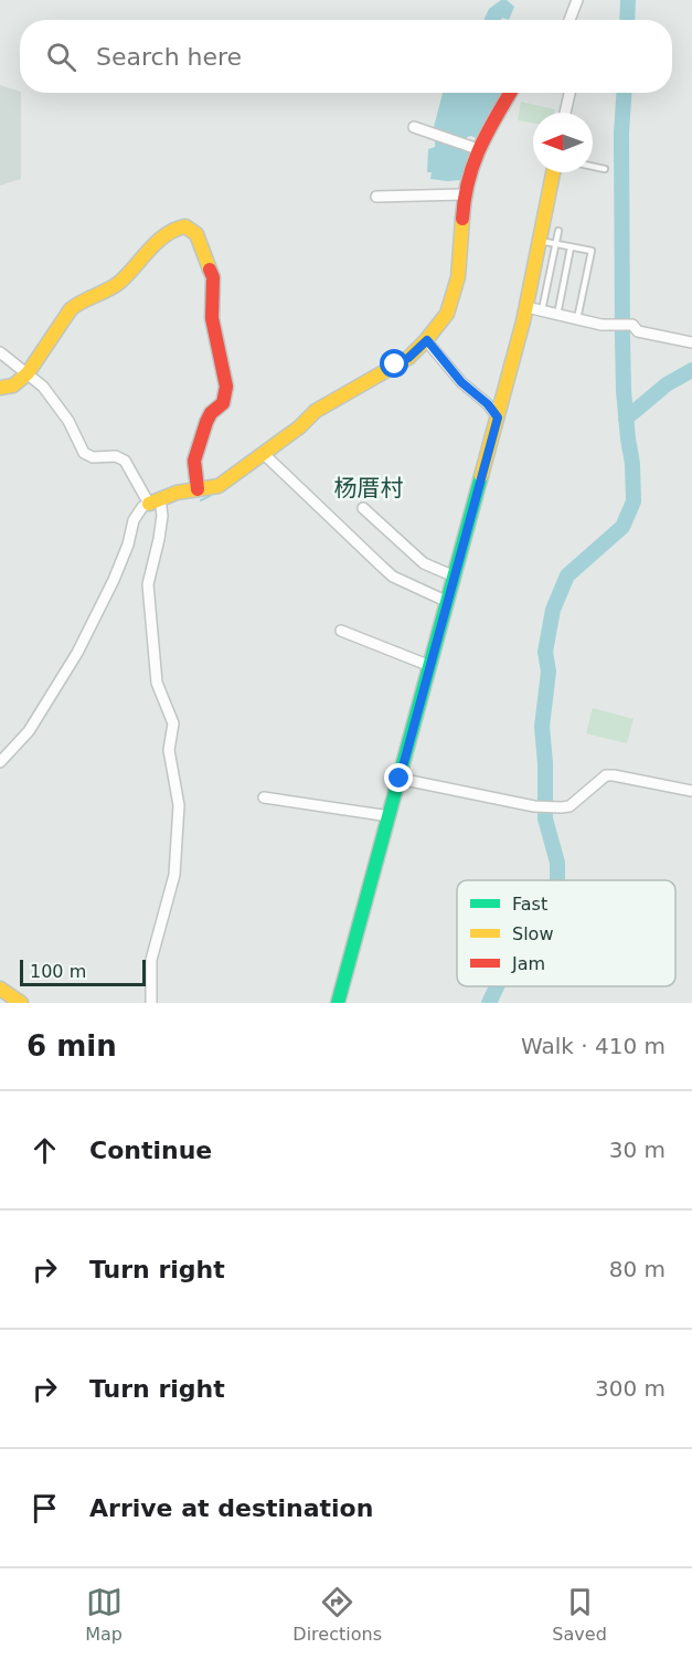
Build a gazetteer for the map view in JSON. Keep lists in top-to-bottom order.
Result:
{
  "districts": ["杨厝村"],
  "legend": ["Fast", "Slow", "Jam"],
  "scale_bar": "100 m",
  "north": "left",
  "page": {
    "search": "Search here",
    "scale": "100 m",
    "heading": ["6 min", "Walk · 410 m"],
    "list": [
      ["Continue", "30 m"],
      ["Turn right", "80 m"],
      ["Turn right", "300 m"],
      "Arrive at destination"
    ],
    "nav": ["Map", "Directions", "Saved"]
  }
}
